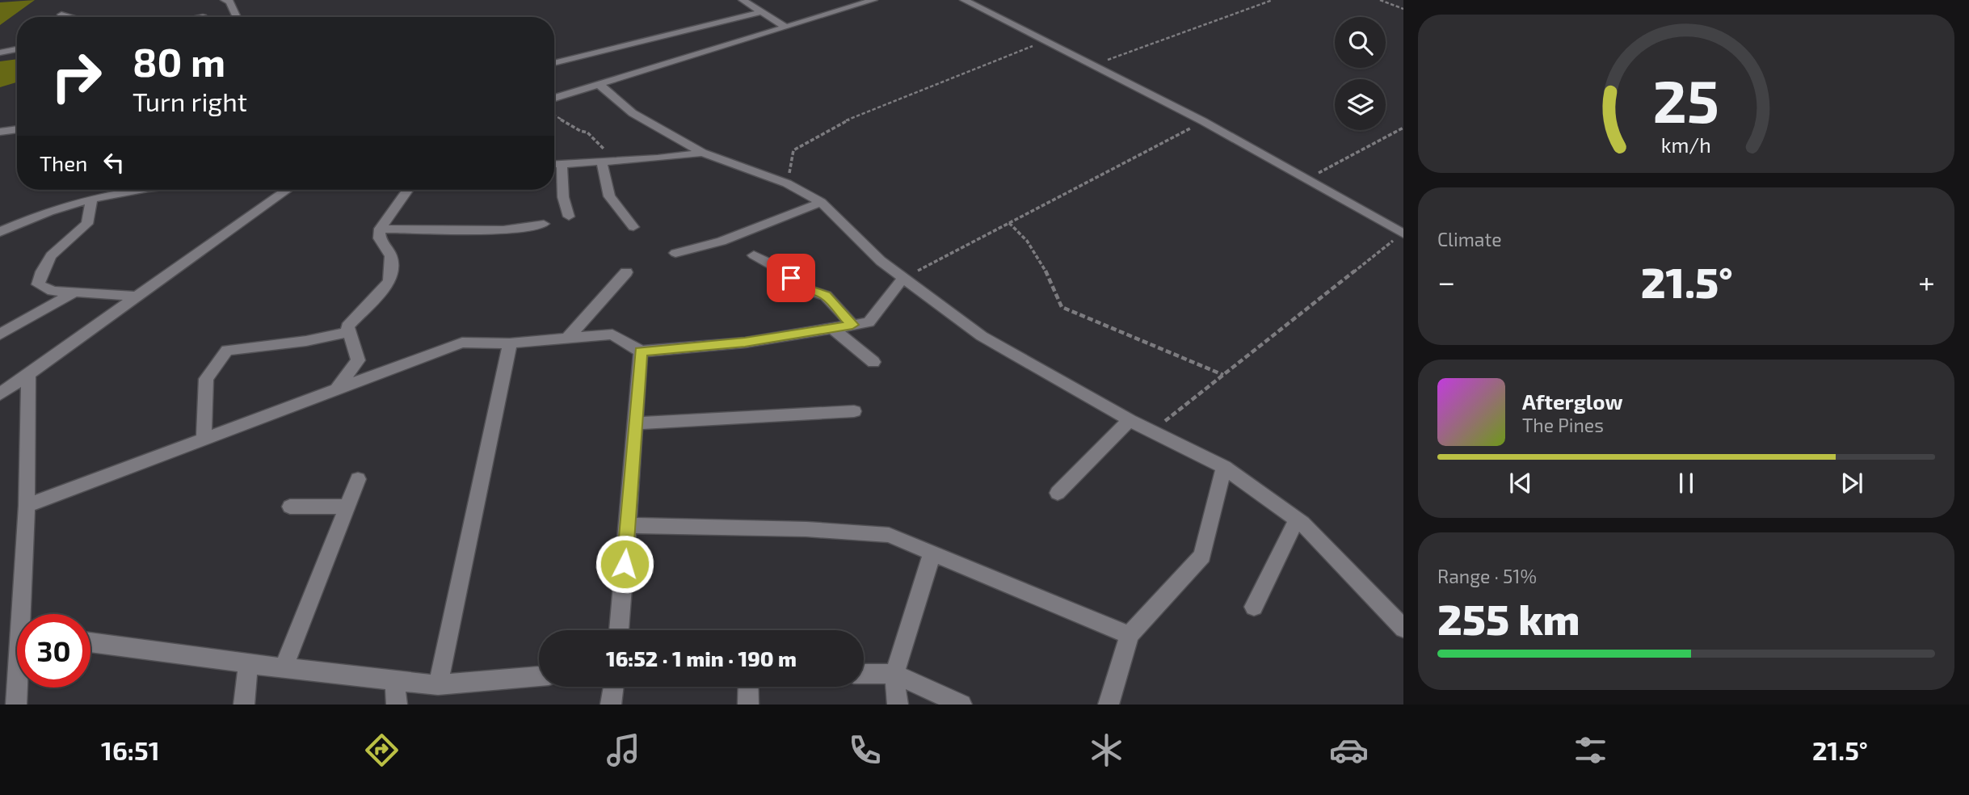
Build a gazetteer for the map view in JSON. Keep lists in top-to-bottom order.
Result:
{
  "page": {
    "turn": ["80 m", "Turn right"],
    "then": "Then",
    "tile": [
      "Climate",
      ["Range · 51%", "255 km"]
    ],
    "heat": ["−", "21.5°", "+"],
    "song": ["Afterglow", "The Pines"],
    "limit": "30",
    "trip": "16:52 · 1 min · 190 m",
    "tabs": ["16:51", "21.5°"],
    "gauge": ["25", "km/h"]
  }
}
